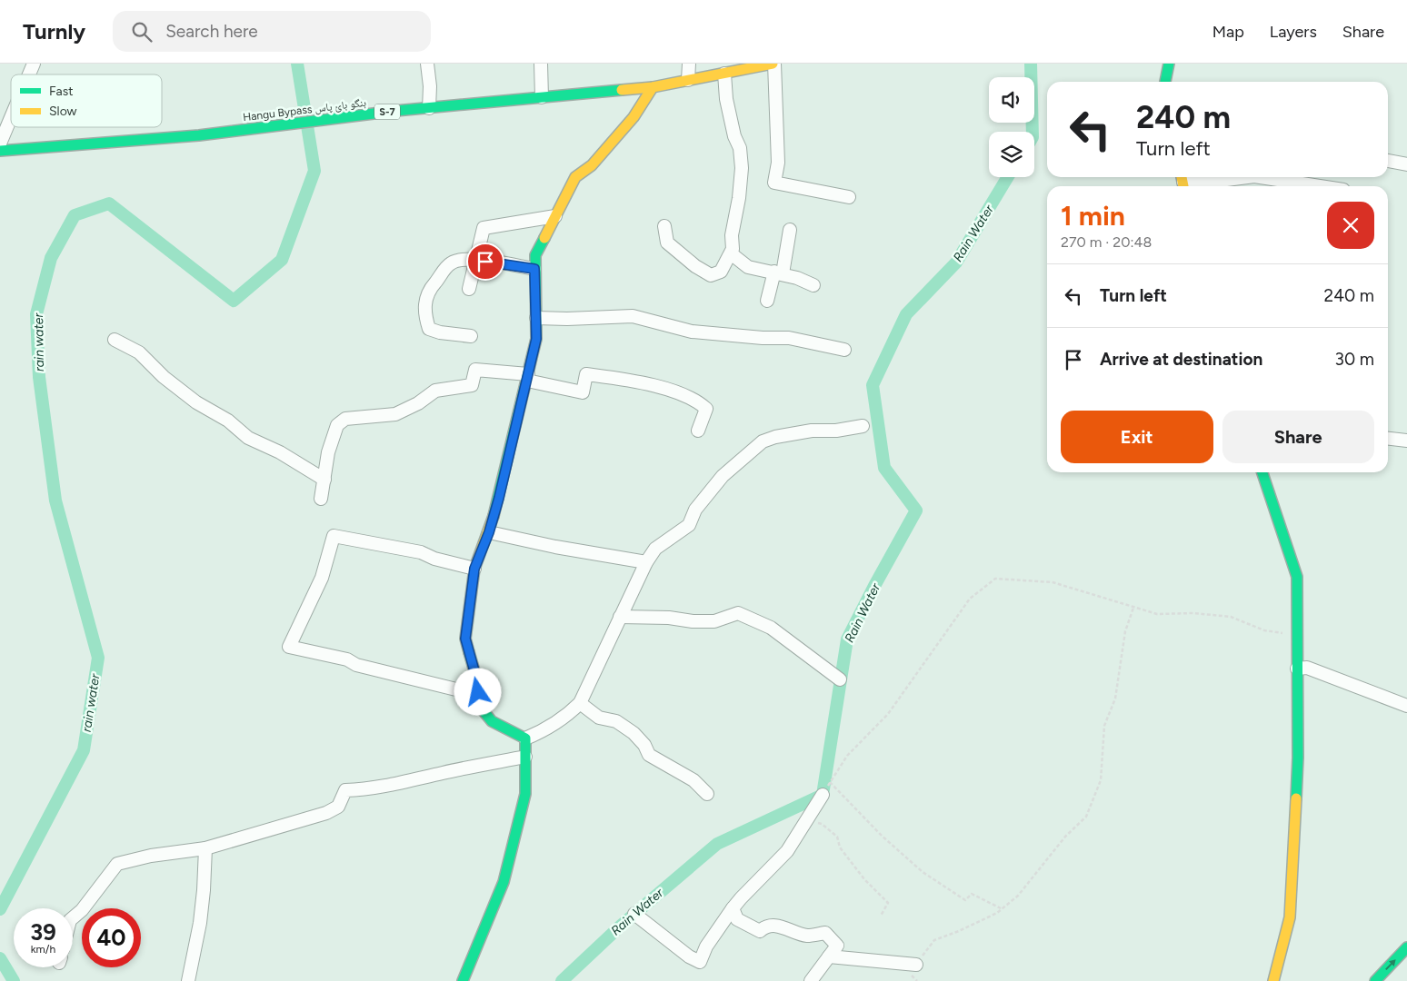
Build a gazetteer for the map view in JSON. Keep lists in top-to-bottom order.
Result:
{
  "streets": {
    "street": ["Hangu Bypass ہنگو بائ پاس", "S-7"]
  },
  "water": ["Rain Water", "rain water"],
  "legend": ["Fast", "Slow"],
  "page": {
    "header": "Turnly",
    "search": "Search here",
    "nav": ["Map", "Layers", "Share"],
    "turn": ["240 m", "Turn left"],
    "heading": ["1 min", "270 m · 20:48"],
    "list": [
      {
        "name": "Turn left",
        "value": "240 m"
      },
      {
        "name": "Arrive at destination",
        "value": "30 m"
      }
    ],
    "buttons": ["Exit", "Share"],
    "speed": "39 km/h",
    "limit": "40"
  }
}
